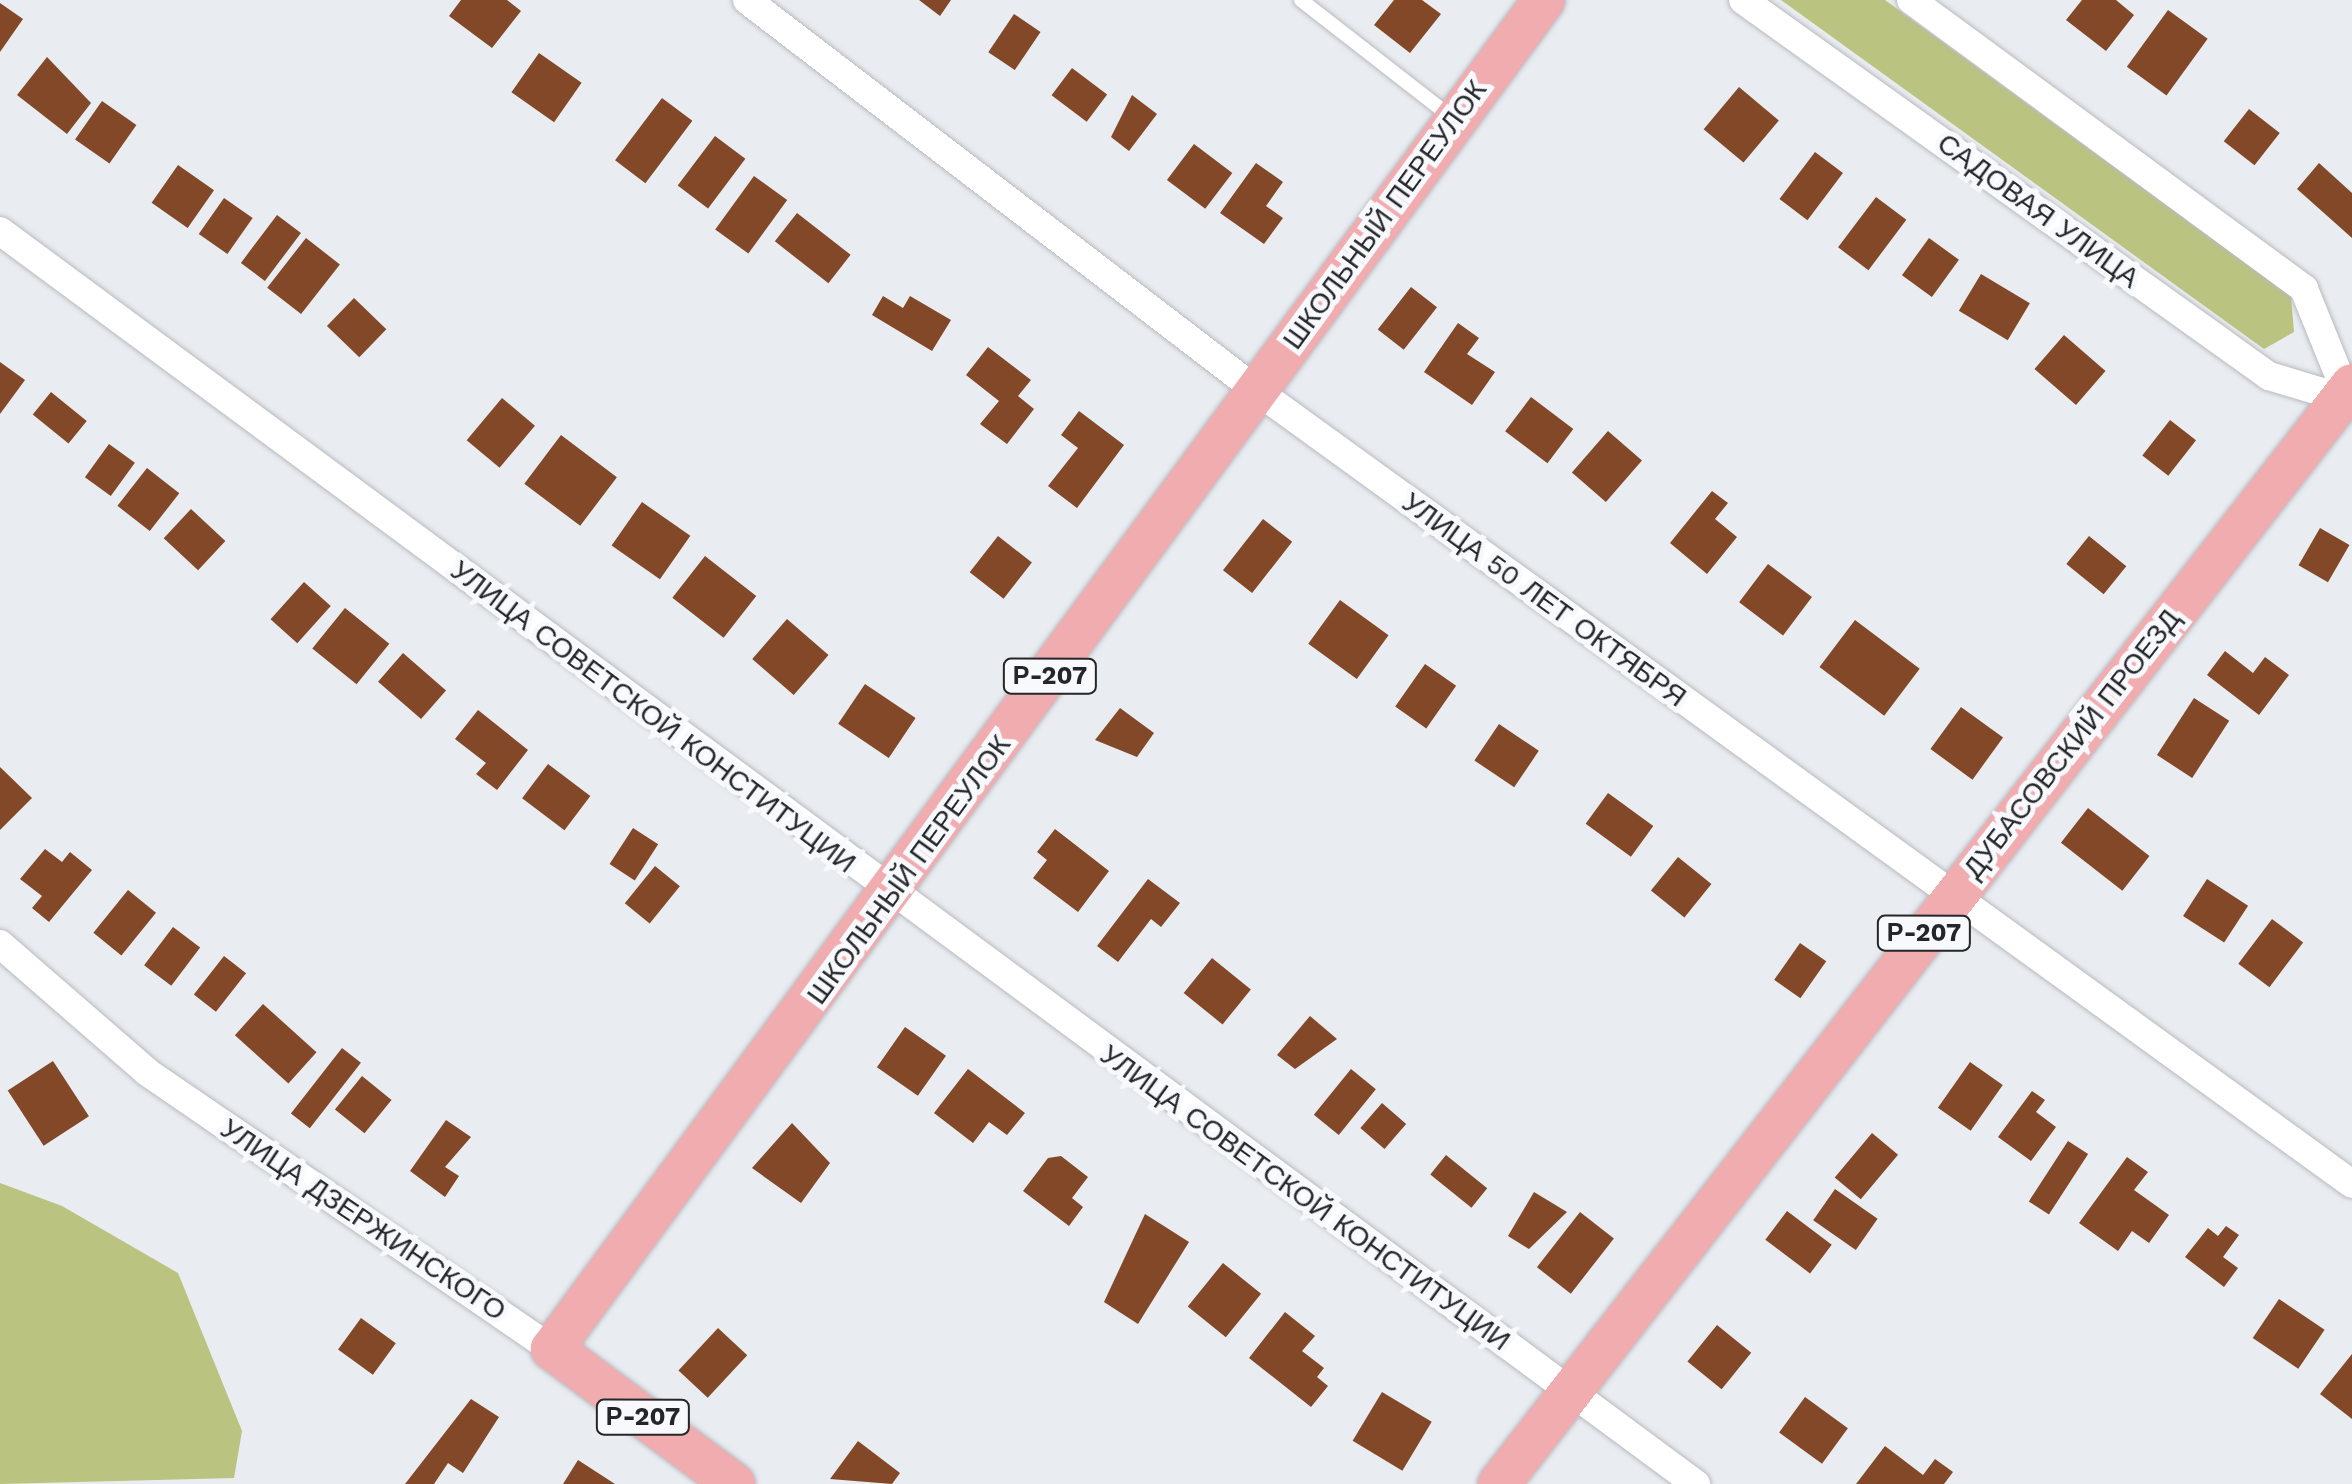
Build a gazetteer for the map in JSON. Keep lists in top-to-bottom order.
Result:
{
  "streets": {
    "main road": [
      "ШКОЛЬНЫЙ ПЕРЕУЛОК",
      "Р-207",
      "ДУБАСОВСКИЙ ПРОЕЗД",
      "УЛИЦА ДЗЕРЖИНСКОГО"
    ],
    "street": ["САДОВАЯ УЛИЦА", "УЛИЦА 50 ЛЕТ ОКТЯБРЯ", "УЛИЦА СОВЕТСКОЙ КОНСТИТУЦИИ"]
  },
  "crossings": [
    ["САДОВАЯ УЛИЦА", "ДУБАСОВСКИЙ ПРОЕЗД"],
    ["ШКОЛЬНЫЙ ПЕРЕУЛОК", "УЛИЦА 50 ЛЕТ ОКТЯБРЯ"],
    ["ШКОЛЬНЫЙ ПЕРЕУЛОК", "УЛИЦА СОВЕТСКОЙ КОНСТИТУЦИИ"],
    ["ШКОЛЬНЫЙ ПЕРЕУЛОК", "УЛИЦА ДЗЕРЖИНСКОГО"],
    ["УЛИЦА 50 ЛЕТ ОКТЯБРЯ", "ДУБАСОВСКИЙ ПРОЕЗД"],
    ["УЛИЦА СОВЕТСКОЙ КОНСТИТУЦИИ", "ДУБАСОВСКИЙ ПРОЕЗД"]
  ]
}
